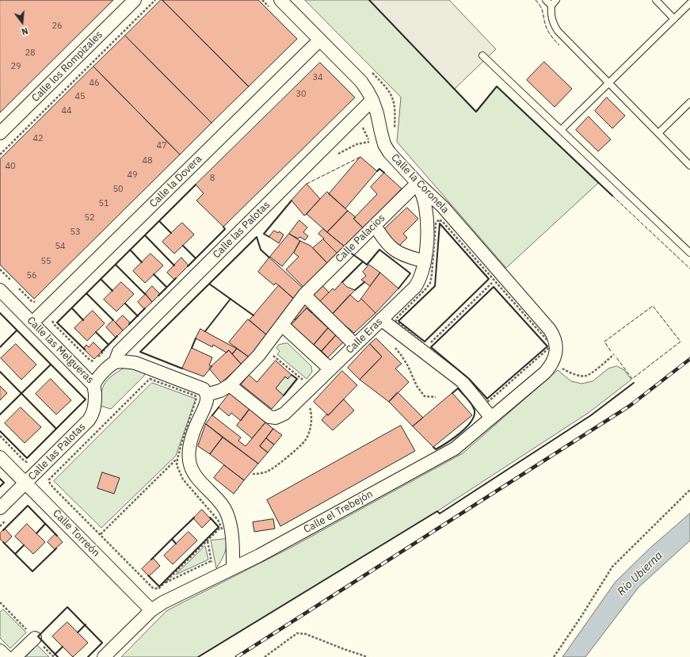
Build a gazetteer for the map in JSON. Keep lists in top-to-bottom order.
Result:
{
  "streets": {
    "street": [
      "Calle los Rompizales",
      "Calle la Dovera",
      "Calle la Coronela",
      "Calle las Palotas",
      "Calle Palacios",
      "Calle Eras",
      "Calle las Melgueras",
      "Calle el Trebejón",
      "Calle Torreón"
    ]
  },
  "crossings": [
    ["Calle la Dovera", "Calle la Coronela"],
    ["Calle la Dovera", "Calle las Melgueras"],
    ["Calle la Coronela", "Calle las Palotas"],
    ["Calle la Coronela", "Calle Palacios"],
    ["Calle la Coronela", "Calle Eras"],
    ["Calle la Coronela", "Calle el Trebejón"],
    ["Calle las Palotas", "Calle las Melgueras"],
    ["Calle las Palotas", "Calle Torreón"],
    ["Calle Palacios", "Calle Eras"],
    ["Calle el Trebejón", "Calle Torreón"]
  ],
  "water": ["Río Ubierna"],
  "house_numbers": [
    "26",
    "28",
    "29",
    "34",
    "46",
    "30",
    "45",
    "44",
    "42",
    "47",
    "48",
    "40",
    "49",
    "8",
    "50",
    "51",
    "52",
    "53",
    "54",
    "55",
    "56"
  ],
  "north": "bottom"
}
